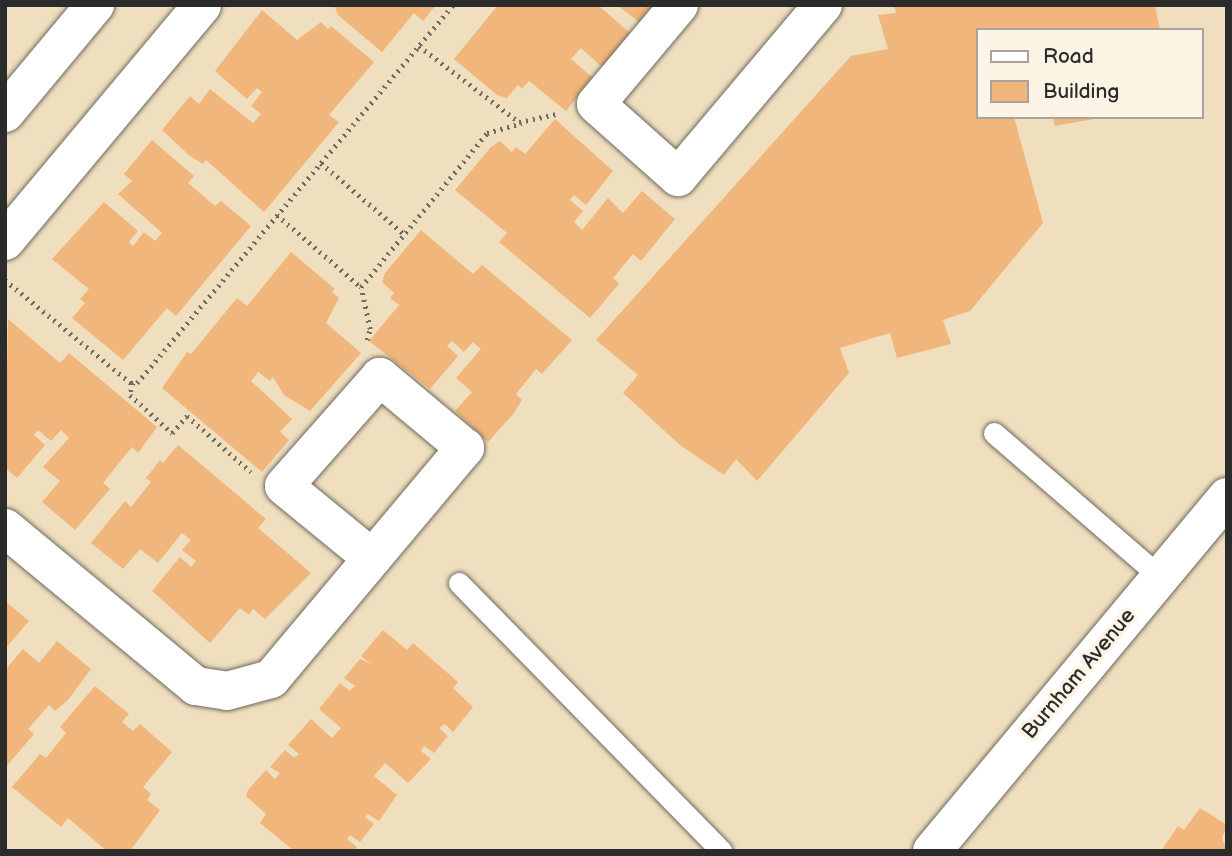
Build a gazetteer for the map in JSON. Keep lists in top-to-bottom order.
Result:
{
  "streets": {
    "street": ["Burnham Avenue"]
  },
  "legend": ["Road", "Building"]
}
